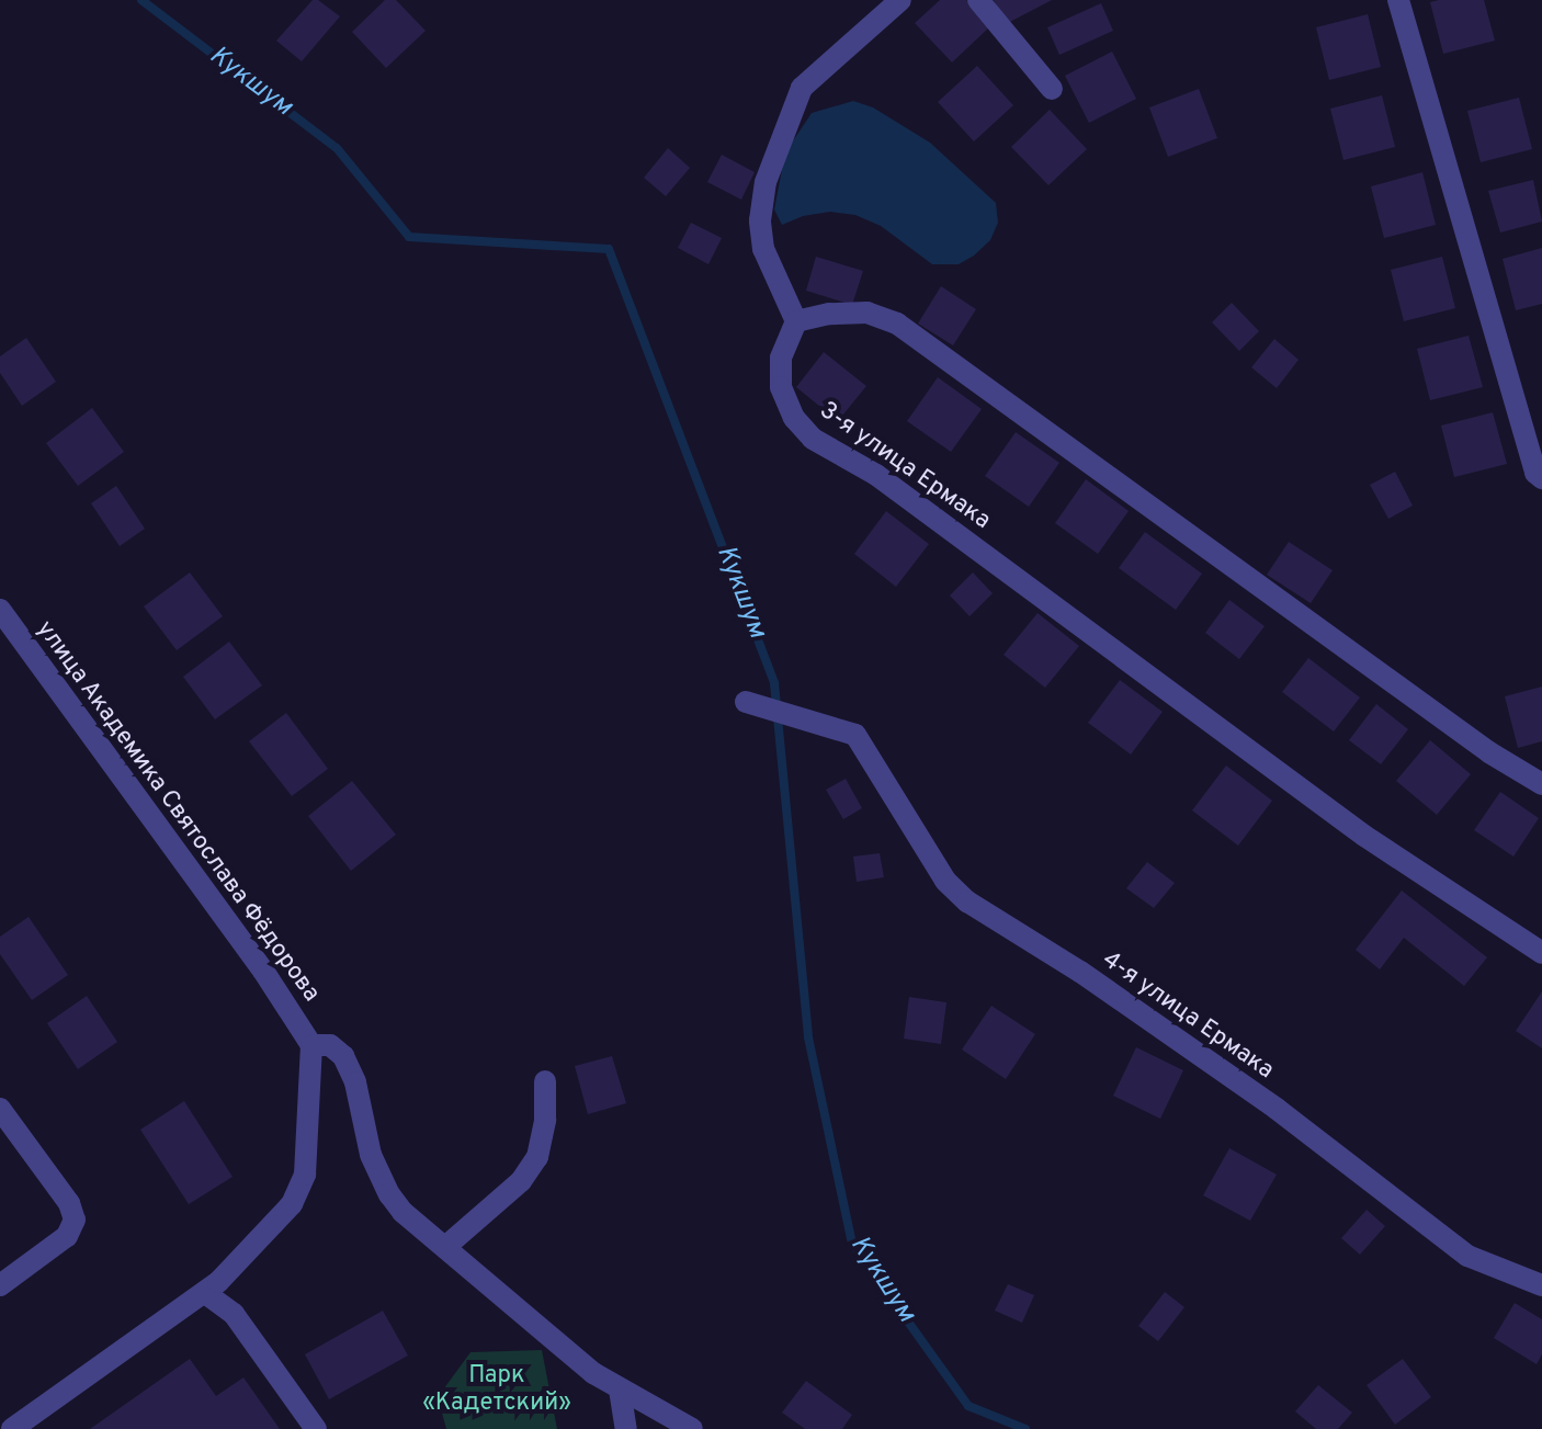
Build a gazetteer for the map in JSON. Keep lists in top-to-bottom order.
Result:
{
  "streets": {
    "street": ["3-я улица Ермака", "улица Академика Святослава Фёдорова", "4-я улица Ермака"]
  },
  "water": ["Кукшум"],
  "parks": ["Парк «Кадетский»"]
}
